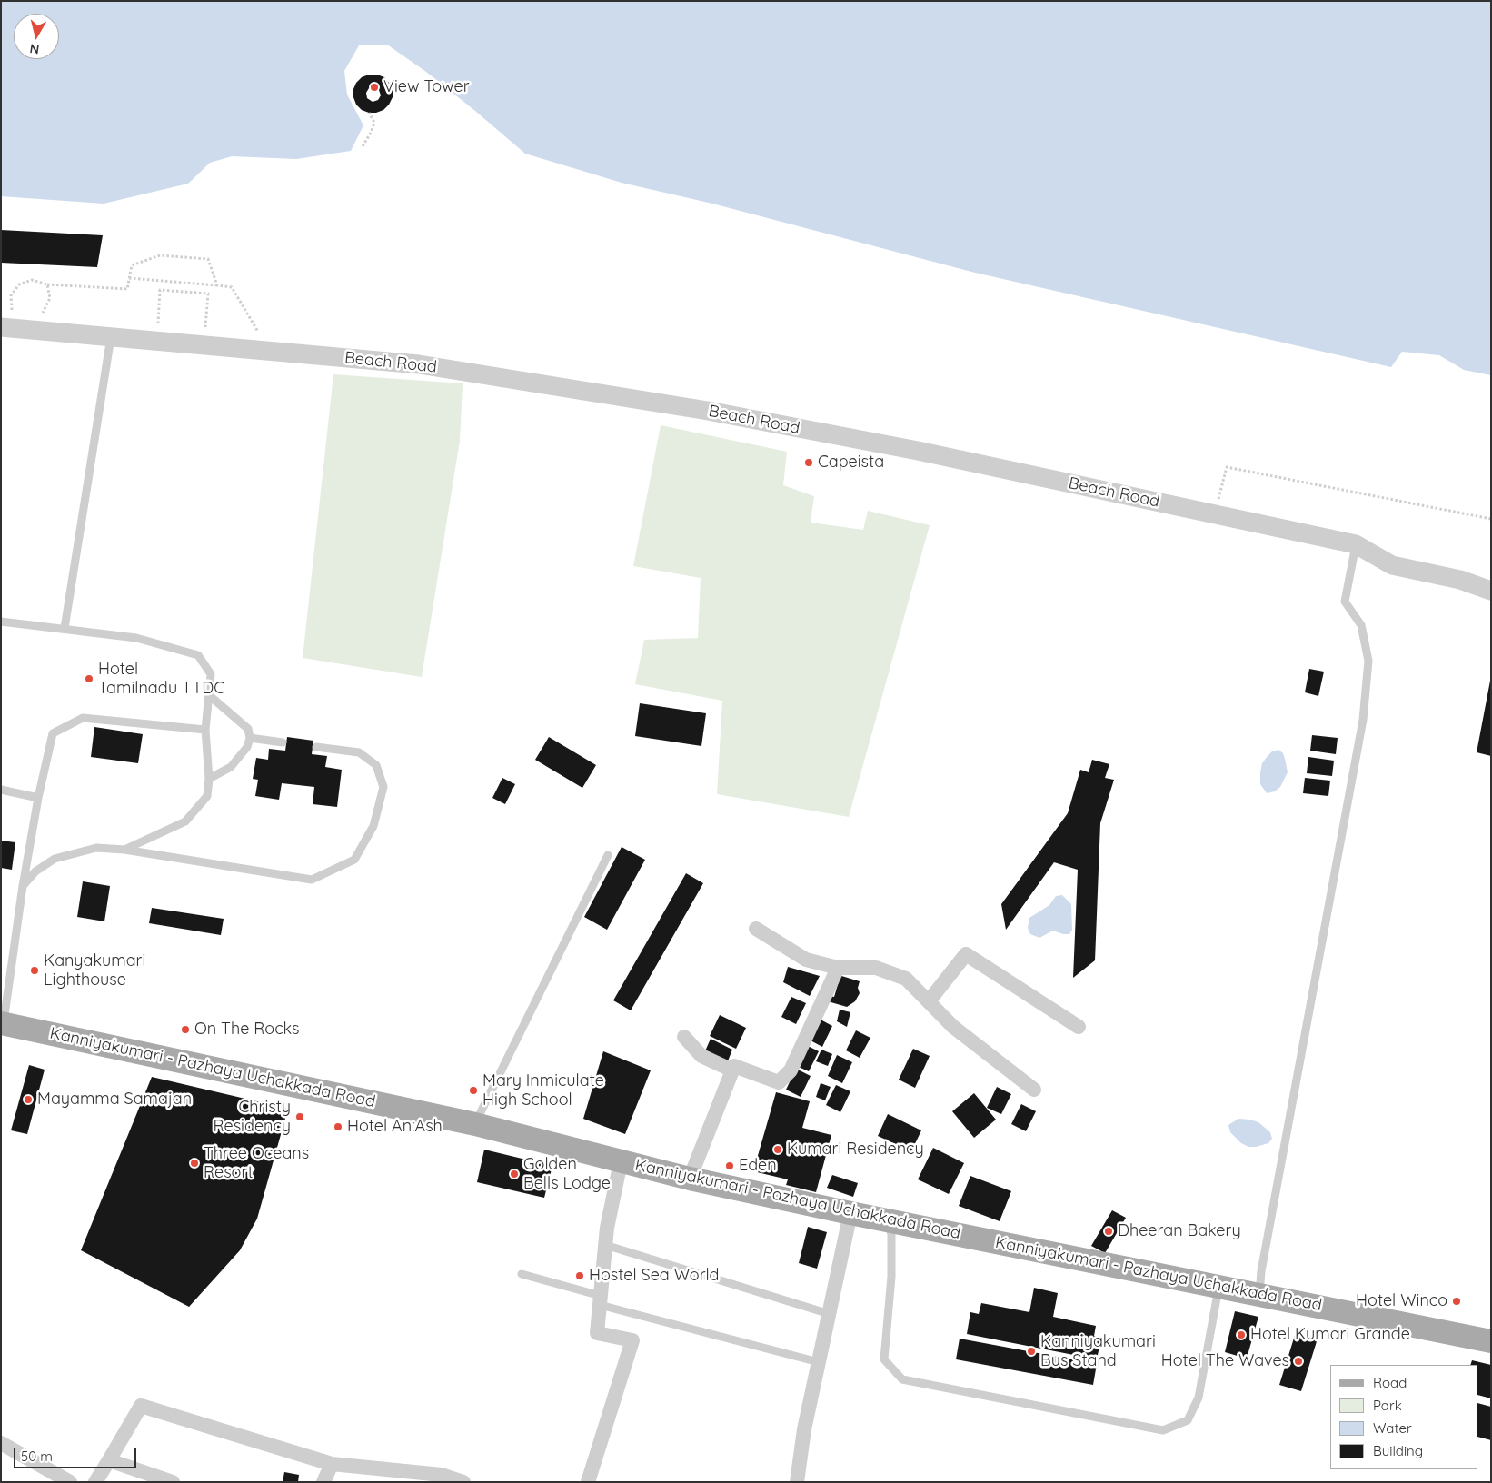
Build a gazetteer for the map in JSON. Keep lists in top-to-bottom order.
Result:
{
  "streets": {
    "main road": ["Kanniyakumari - Pazhaya Uchakkada Road"],
    "street": ["Beach Road"]
  },
  "places": [
    "View Tower",
    "Capeista",
    "Hotel Tamilnadu TTDC",
    "Kanyakumari Lighthouse",
    "On The Rocks",
    "Mary Inmiculate High School",
    "Mayamma Samajan",
    "Christy Residency",
    "Hotel An:Ash",
    "Kumari Residency",
    "Three Oceans Resort",
    "Eden",
    "Golden Bells Lodge",
    "Dheeran Bakery",
    "Hostel Sea World",
    "Hotel Winco",
    "Hotel Kumari Grande",
    "Kanniyakumari Bus Stand",
    "Hotel The Waves"
  ],
  "legend": [
    "Road",
    "Park",
    "Water",
    "Building"
  ],
  "scale_bar": "50 m",
  "north": "bottom"
}
